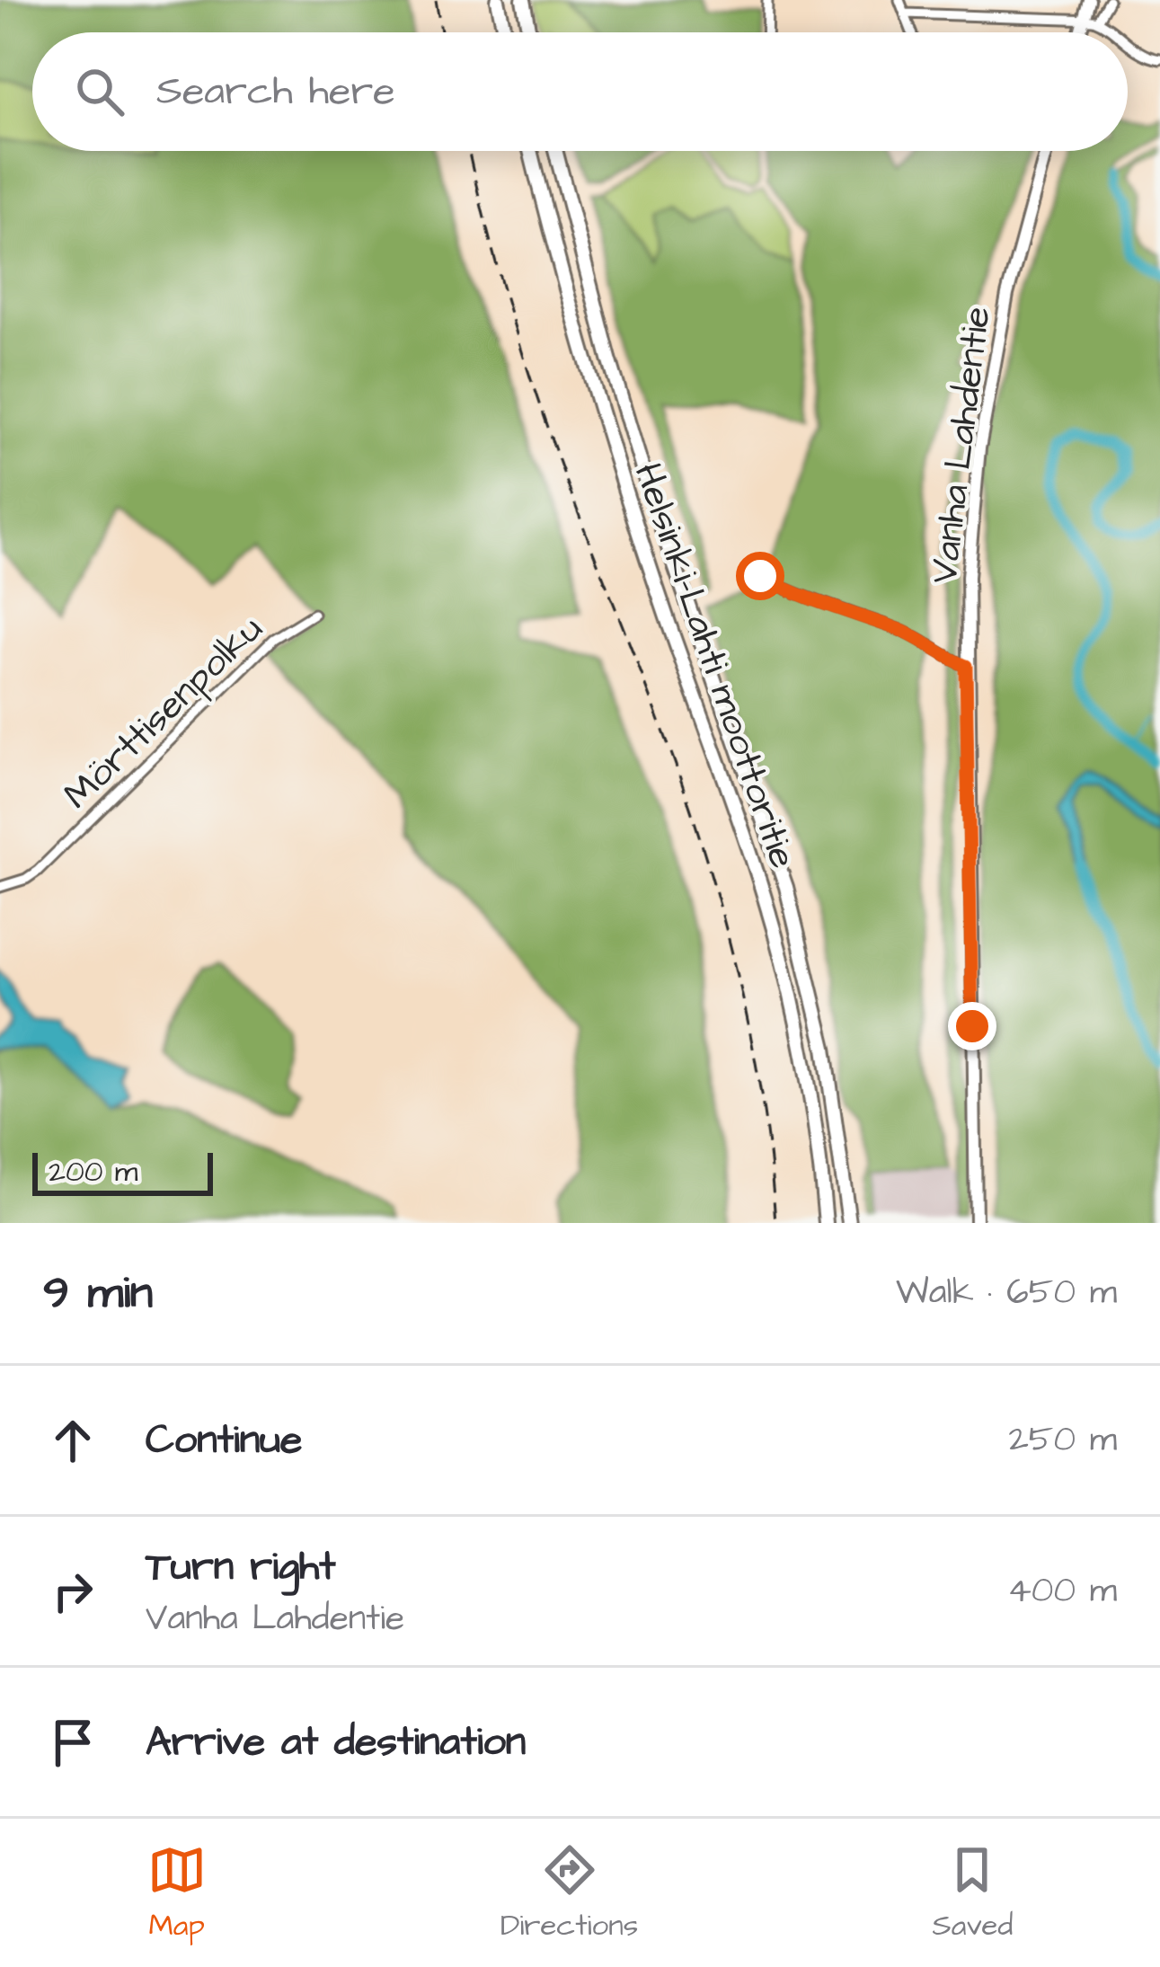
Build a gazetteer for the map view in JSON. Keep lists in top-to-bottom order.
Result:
{
  "streets": {
    "highway": ["Helsinki-Lahti moottoritie"],
    "main road": ["Vanha Lahdentie"],
    "street": ["Mörttisenpolku"]
  },
  "scale_bar": "200 m",
  "page": {
    "search": "Search here",
    "scale": "200 m",
    "heading": ["9 min", "Walk · 650 m"],
    "list": [
      ["Continue", "250 m"],
      ["Turn right", "Vanha Lahdentie", "400 m"],
      "Arrive at destination"
    ],
    "nav": ["Map", "Directions", "Saved"]
  }
}
